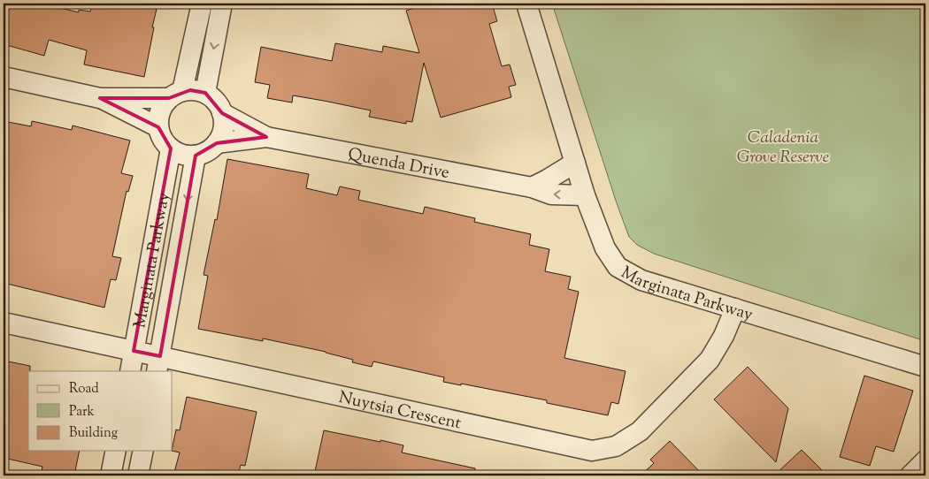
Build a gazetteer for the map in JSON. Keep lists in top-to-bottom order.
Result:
{
  "streets": {
    "street": ["Quenda Drive", "Marginata Parkway", "Nuytsia Crescent"]
  },
  "crossings": [
    ["Quenda Drive", "Marginata Parkway"],
    ["Marginata Parkway", "Nuytsia Crescent"]
  ],
  "parks": ["Caladenia Grove Reserve"],
  "legend": ["Road", "Park", "Building"]
}
